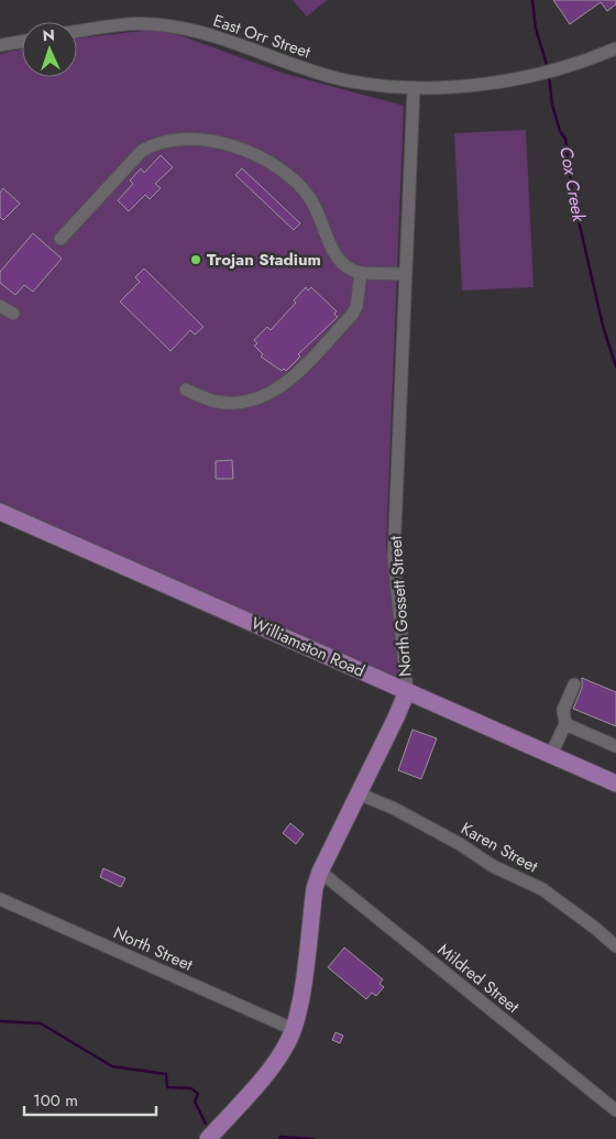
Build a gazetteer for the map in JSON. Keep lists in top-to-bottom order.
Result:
{
  "streets": {
    "main road": ["North Gossett Street", "Williamston Road"],
    "street": [
      "East Orr Street",
      "Karen Street",
      "North Street",
      "Mildred Street"
    ]
  },
  "crossings": [
    ["East Orr Street", "North Gossett Street"],
    ["North Gossett Street", "Williamston Road"],
    ["North Gossett Street", "Karen Street"],
    ["North Gossett Street", "North Street"],
    ["North Gossett Street", "Mildred Street"]
  ],
  "water": ["Cox Creek"],
  "places": ["Trojan Stadium"],
  "scale_bar": "100 m",
  "north": "top"
}
